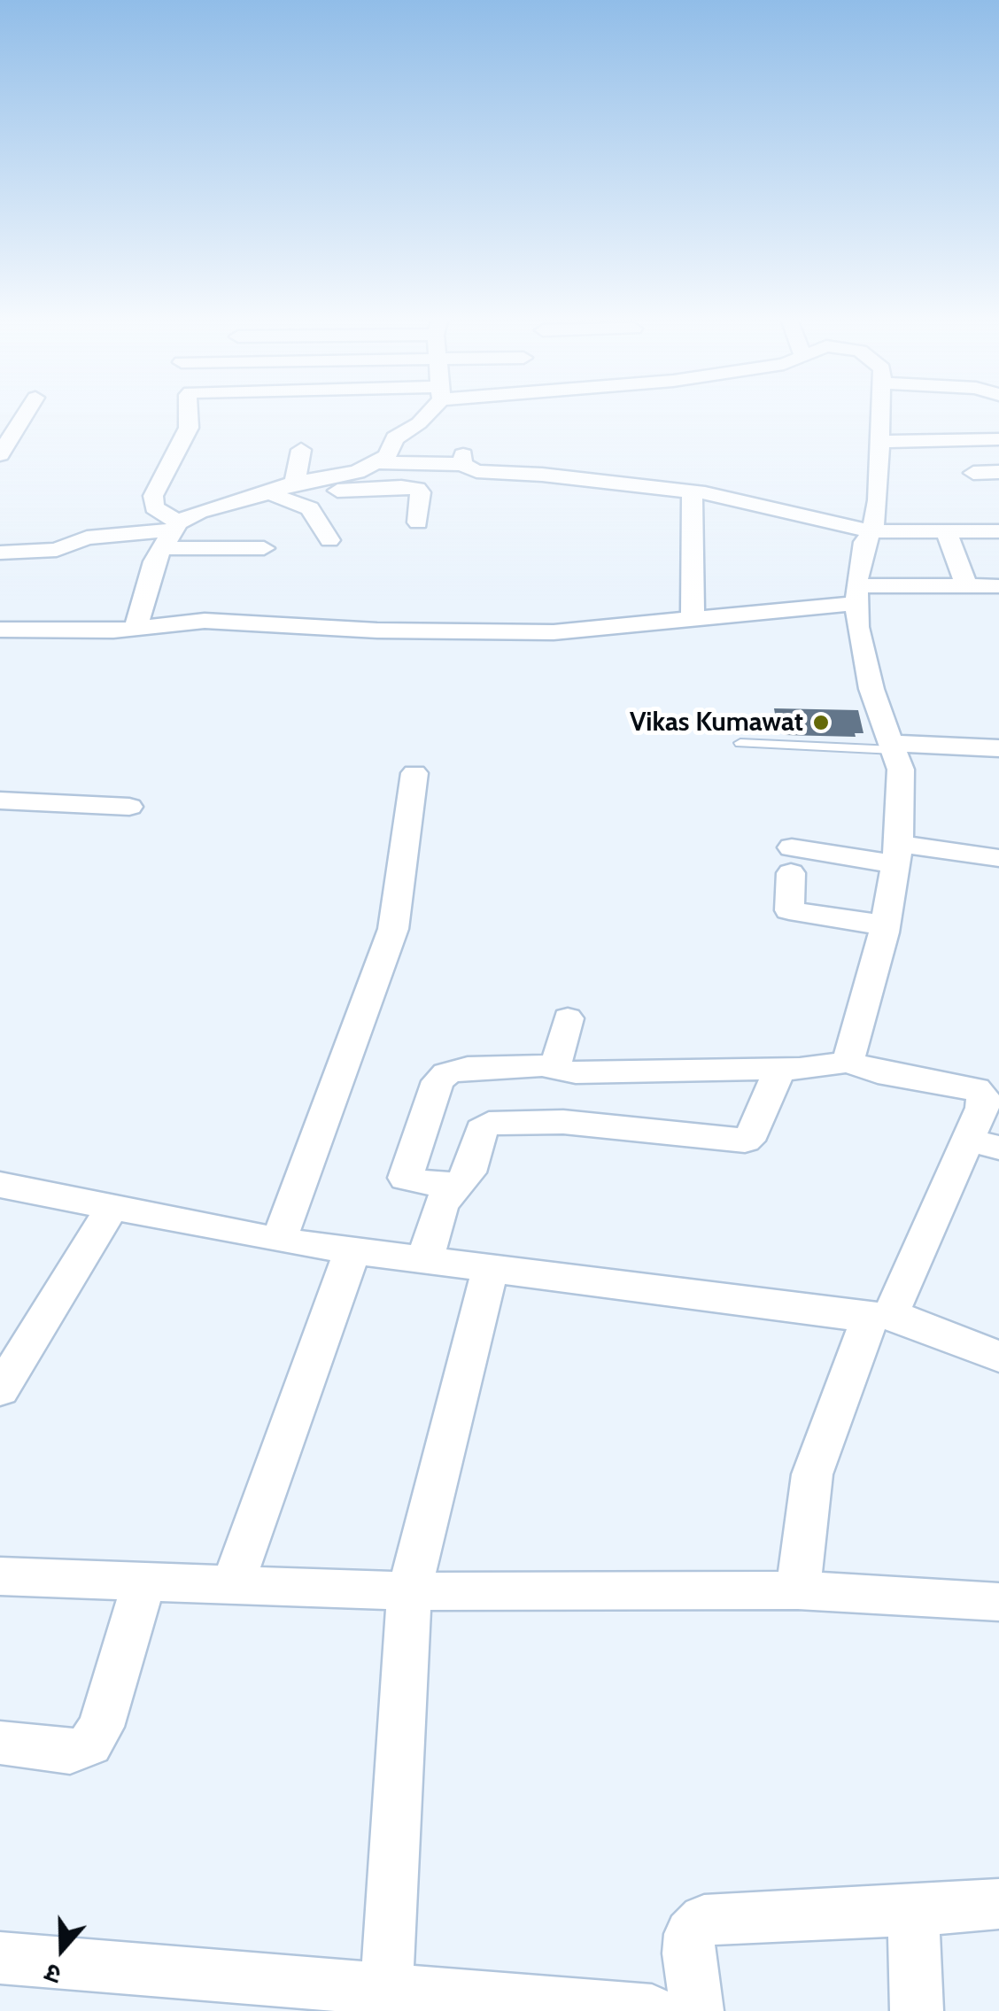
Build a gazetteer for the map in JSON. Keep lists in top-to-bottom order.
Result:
{
  "places": ["Vikas Kumawat"],
  "north": "bottom"
}
